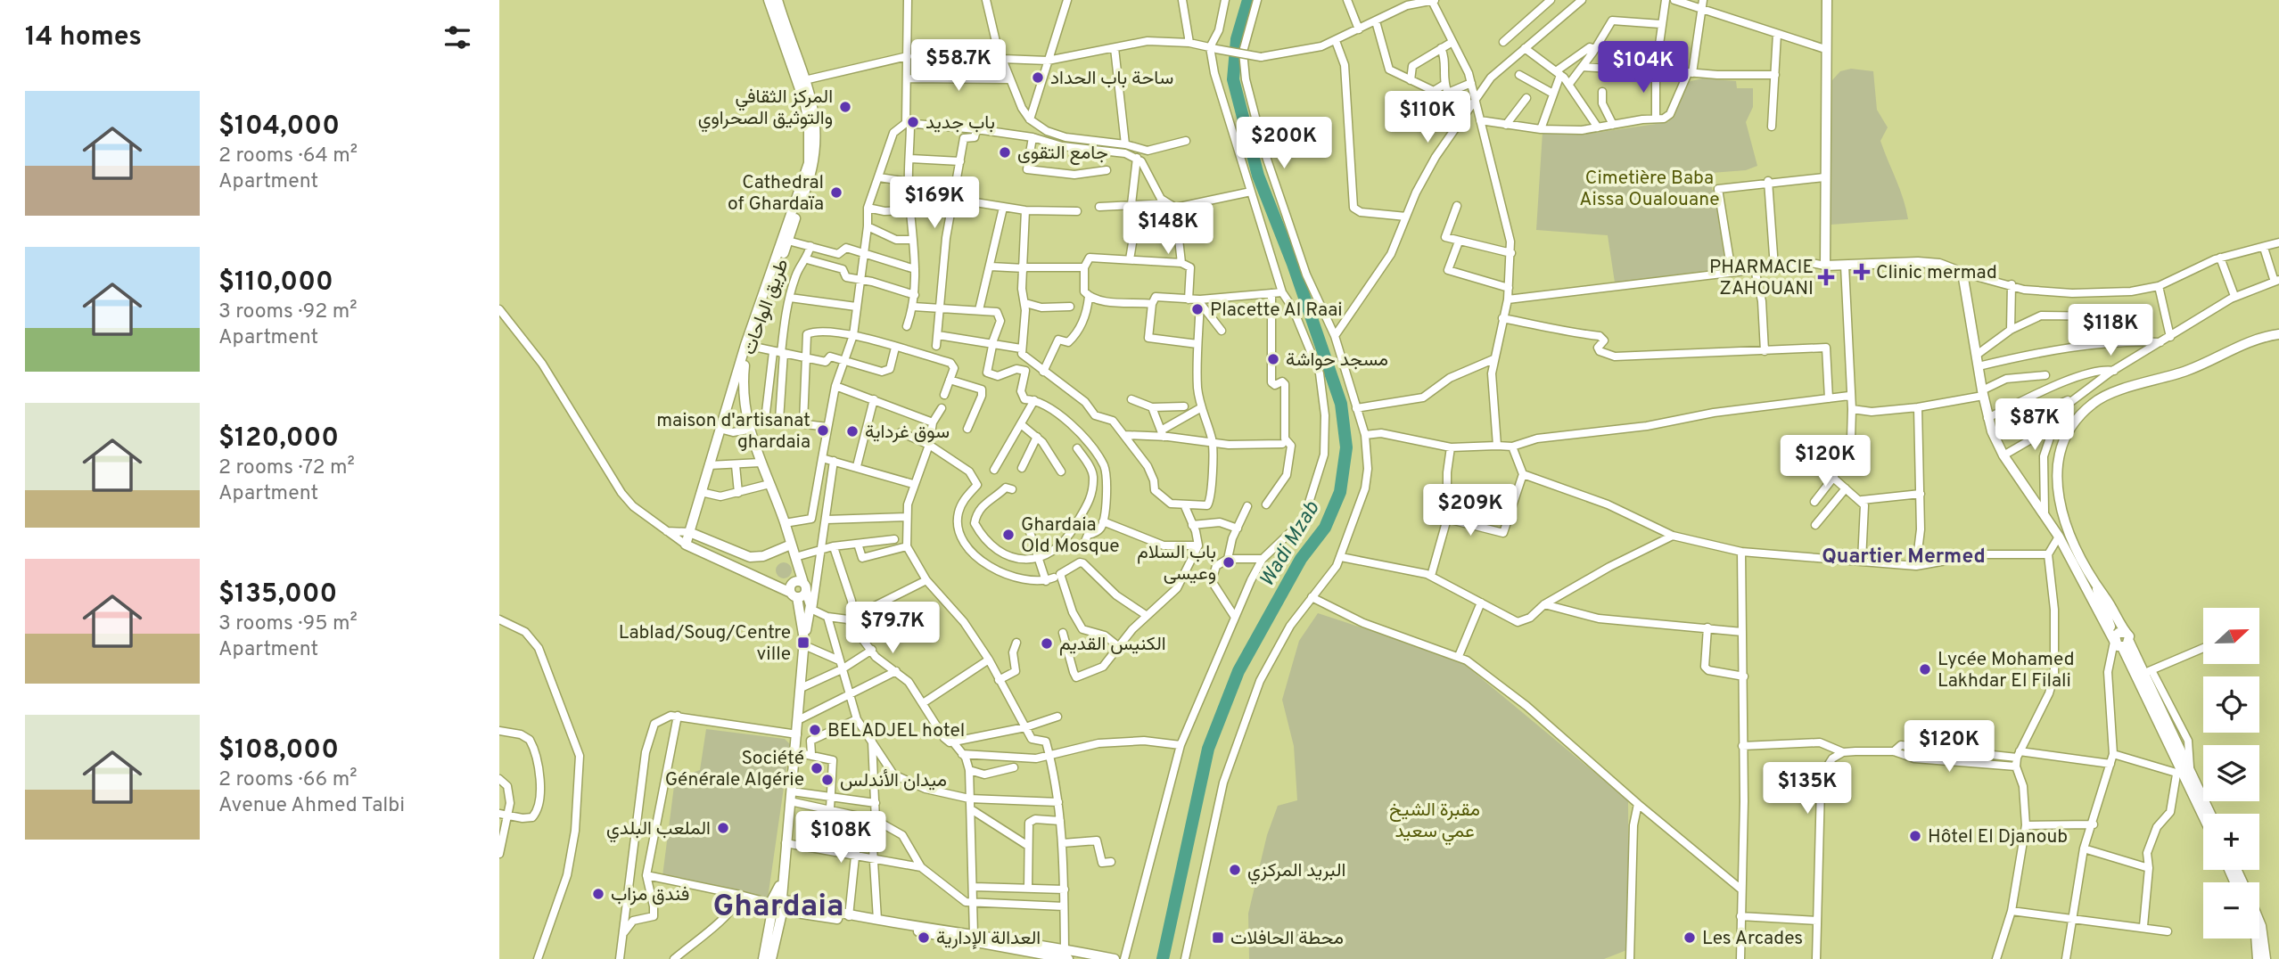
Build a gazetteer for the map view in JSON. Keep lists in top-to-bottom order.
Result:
{
  "streets": {
    "main road": ["طريق الواحات"]
  },
  "districts": ["Quartier Mermed", "Ghardaia"],
  "water": ["Wadi Mzab"],
  "parks": ["Cimetière Baba Aissa Oualouane", "مقبرة الشيخ عمي سعيد"],
  "places": {
    "other": [
      "ساحة باب الحداد",
      "المركز الثقافي والتوثيق الصحراوي",
      "باب جديد",
      "جامع التقوى",
      "Cathedral of Ghardaïa",
      "Placette Al Raai",
      "مسجد حواشة",
      "maison d'artisanat ghardaia",
      "سوق غرداية",
      "Ghardaia Old Mosque",
      "باب السلام وعيسى",
      "الكنيس القديم",
      "Lycée Mohamed Lakhdar El Filali",
      "BELADJEL hotel",
      "Société Générale Algérie",
      "ميدان الأندلس",
      "الملعب البلدي",
      "Hôtel El Djanoub",
      "البريد المركزي",
      "فندق مزاب",
      "العدالة الإدارية",
      "Les Arcades"
    ],
    "health": ["Clinic mermad", "PHARMACIE ZAHOUANI"],
    "transit": ["Lablad/Soug/Centre ville", "محطة الحافلات"]
  },
  "north": "right",
  "page": {
    "heading": "14 homes",
    "price": [
      "$58.7K",
      "$104K",
      "$110K",
      "$200K",
      "$169K",
      "$148K",
      "$118K",
      "$87K",
      "$120K",
      "$209K",
      "$79.7K",
      "$120K",
      "$135K",
      "$108K"
    ],
    "list": [
      {
        "name": "$104,000",
        "note": "2 rooms · 64 m² · Apartment"
      },
      {
        "name": "$110,000",
        "note": "3 rooms · 92 m² · Apartment"
      },
      {
        "name": "$120,000",
        "note": "2 rooms · 72 m² · Apartment"
      },
      {
        "name": "$135,000",
        "note": "3 rooms · 95 m² · Apartment"
      },
      {
        "name": "$108,000",
        "note": "2 rooms · 66 m² · Avenue Ahmed Talbi"
      }
    ],
    "map_buttons": ["+", "−"]
  }
}
